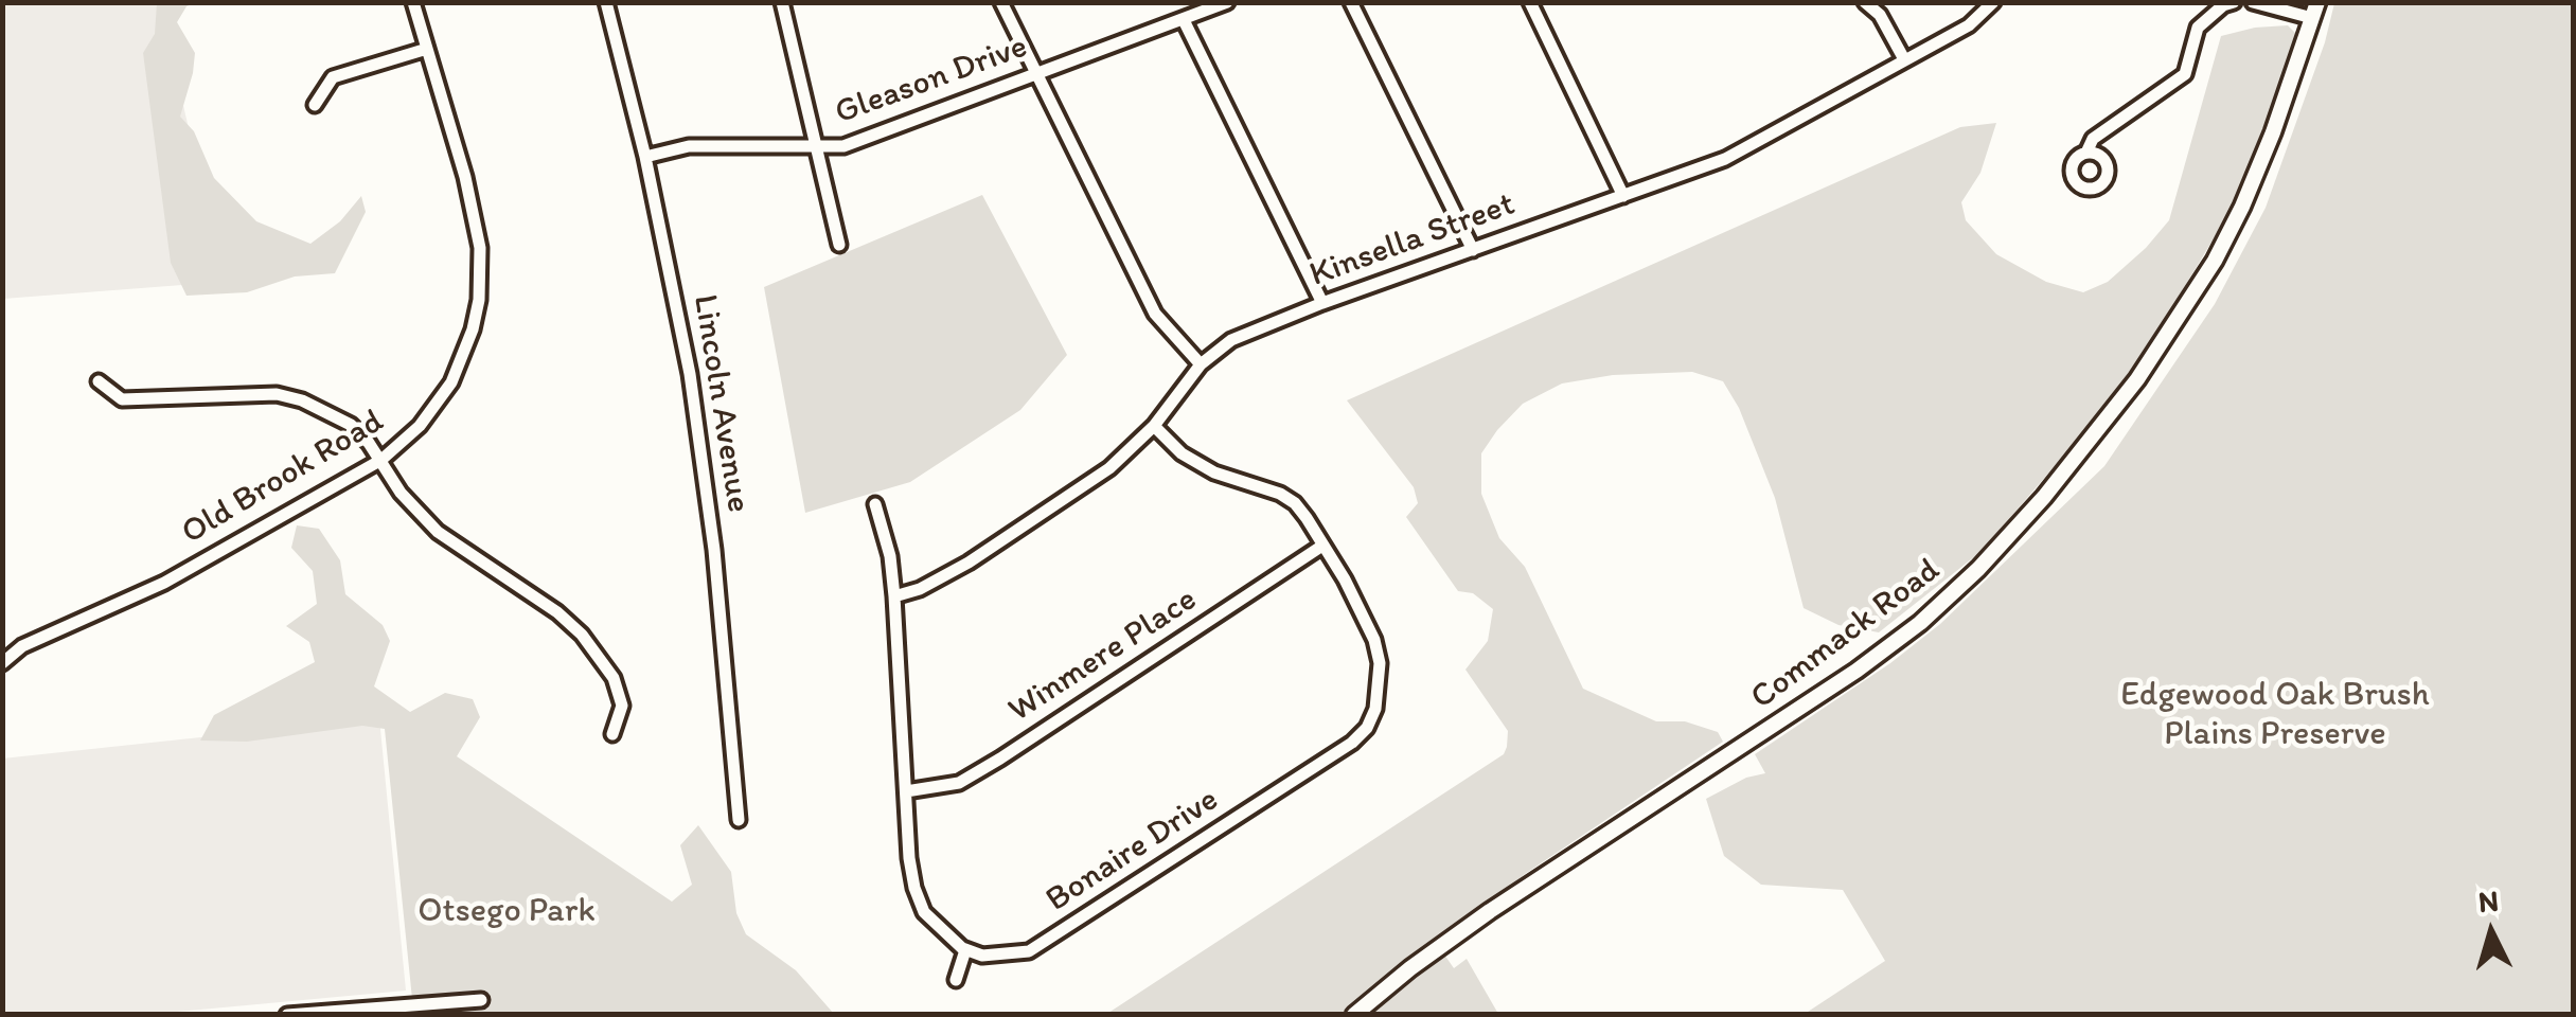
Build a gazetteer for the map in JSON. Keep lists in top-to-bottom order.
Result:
{
  "streets": {
    "main road": ["Commack Road"],
    "street": [
      "Gleason Drive",
      "Kinsella Street",
      "Lincoln Avenue",
      "Old Brook Road",
      "Winmere Place",
      "Bonaire Drive"
    ]
  },
  "crossings": [
    ["Gleason Drive", "Lincoln Avenue"],
    ["Kinsella Street", "Bonaire Drive"],
    ["Winmere Place", "Bonaire Drive"]
  ],
  "parks": ["Edgewood Oak Brush Plains Preserve", "Otsego Park"],
  "north": "top"
}
